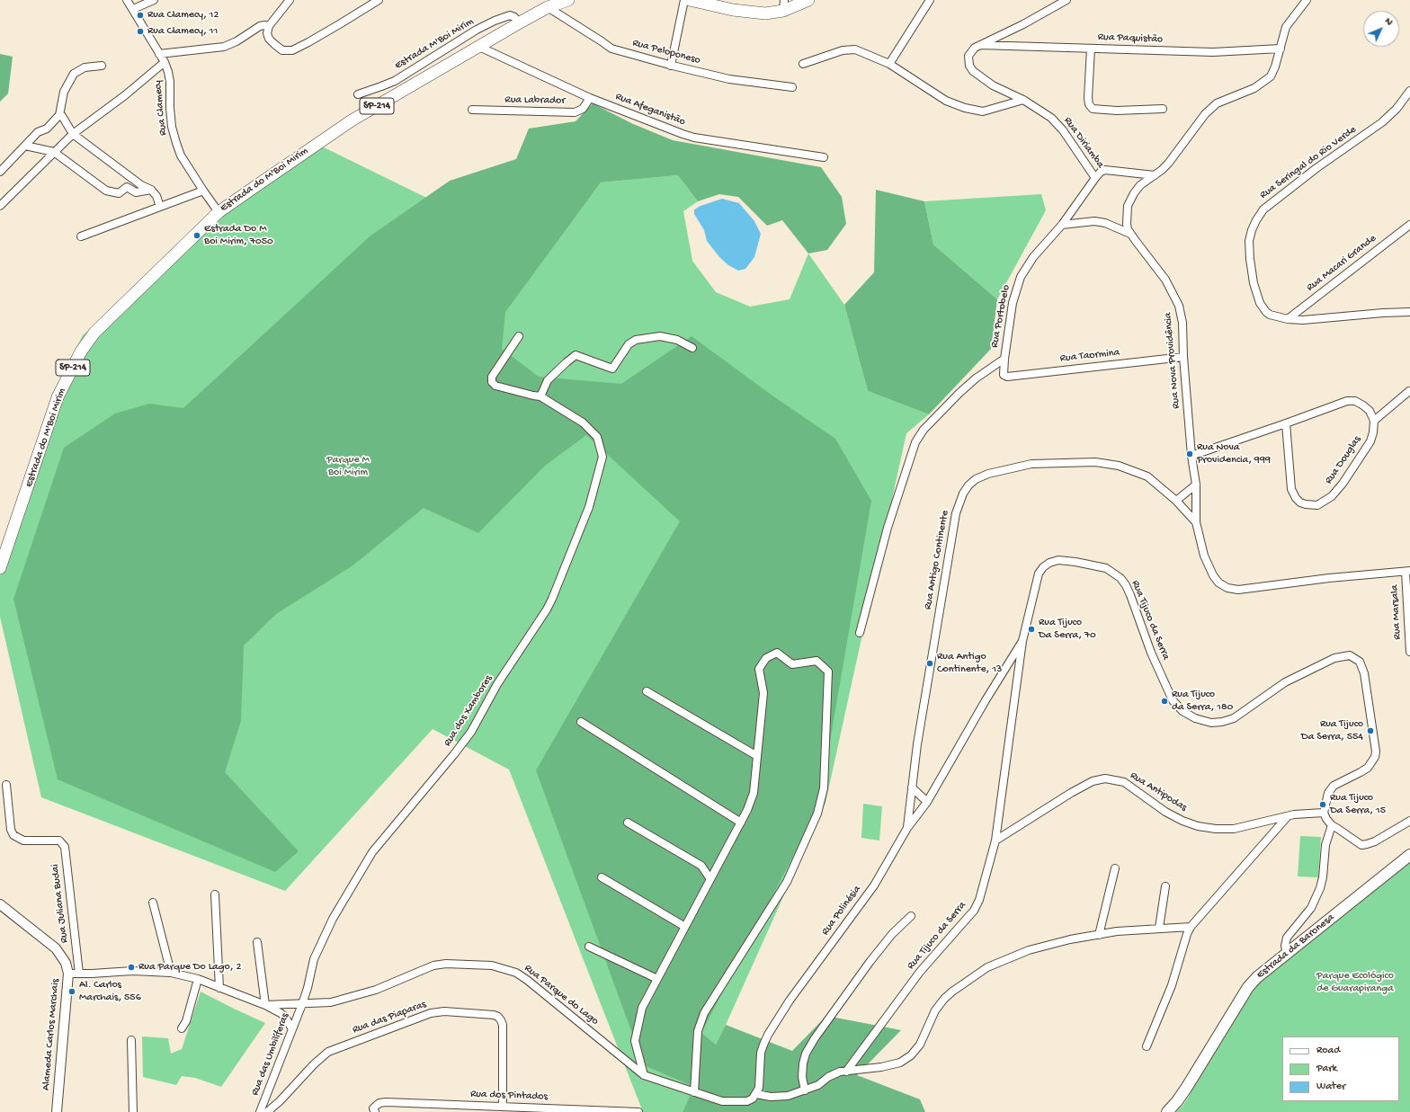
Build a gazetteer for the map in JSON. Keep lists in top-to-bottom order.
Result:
{
  "streets": {
    "main road": ["SP-214", "Estrada do M'Boi Mirim", "Estrada da Baronesa"],
    "street": [
      "Rua Paquistão",
      "Estrada M'Boi Mirim",
      "Rua Peloponeso",
      "Rua Labrador",
      "Rua Clamecy",
      "Rua Afeganistão",
      "Rua Diriamba",
      "Rua Seringal do Rio Verde",
      "Rua Macari Grande",
      "Rua Portobelo",
      "Rua Taormina",
      "Rua Nova Providência",
      "Rua Douglas",
      "Rua Antigo Continente",
      "Rua Marsala",
      "Rua Tijuco da Serra",
      "Rua dos Xambores",
      "Rua Antipodas",
      "Rua Juliana Budai",
      "Rua Polinésia",
      "Rua Parque do Lago",
      "Rua das Piaparas",
      "Alameda Carlos Marchais",
      "Rua das Umbilíferas",
      "Rua dos Pintados"
    ]
  },
  "crossings": [
    ["Rua Paquistão", "Rua Diriamba"],
    ["Rua Paquistão", "Rua Nova Providência"],
    ["Estrada M'Boi Mirim", "Estrada do M'Boi Mirim"],
    ["Rua Peloponeso", "Estrada do M'Boi Mirim"],
    ["Rua Labrador", "Rua Afeganistão"],
    ["Rua Clamecy", "Estrada do M'Boi Mirim"],
    ["Rua Afeganistão", "Estrada do M'Boi Mirim"],
    ["Rua Diriamba", "Rua Portobelo"],
    ["Rua Diriamba", "Rua Nova Providência"],
    ["Rua Seringal do Rio Verde", "Rua Macari Grande"],
    ["Rua Portobelo", "Rua Taormina"],
    ["Rua Taormina", "Rua Nova Providência"],
    ["Rua Nova Providência", "Rua Antigo Continente"],
    ["Rua Nova Providência", "Rua Marsala"],
    ["Rua Antigo Continente", "Rua Polinésia"],
    ["Rua Tijuco da Serra", "Rua Antipodas"],
    ["Rua Tijuco da Serra", "Rua Polinésia"],
    ["Rua dos Xambores", "Rua Parque do Lago"],
    ["Rua dos Xambores", "Rua das Umbilíferas"],
    ["Rua Juliana Budai", "Rua Parque do Lago"],
    ["Rua Parque do Lago", "Alameda Carlos Marchais"],
    ["Rua Parque do Lago", "Rua das Umbilíferas"],
    ["Rua das Piaparas", "Rua dos Pintados"]
  ],
  "parks": ["Parque M Boi Mirim", "Parque Ecológico de Guarapiranga"],
  "places": [
    "Rua Clamecy, 12",
    "Rua Clamecy, 11",
    "Estrada Do M Boi Mirim, 7050",
    "Rua Nova Providencia, 999",
    "Rua Tijuco Da Serra, 70",
    "Rua Antigo Continente, 13",
    "Rua Tijuco da Serra, 180",
    "Rua Tijuco Da Serra, 554",
    "Rua Tijuco Da Serra, 15",
    "Rua Parque Do Lago, 2",
    "Al. Carlos Marchais, 556"
  ],
  "legend": ["Road", "Park", "Water"],
  "north": "top right"
}
